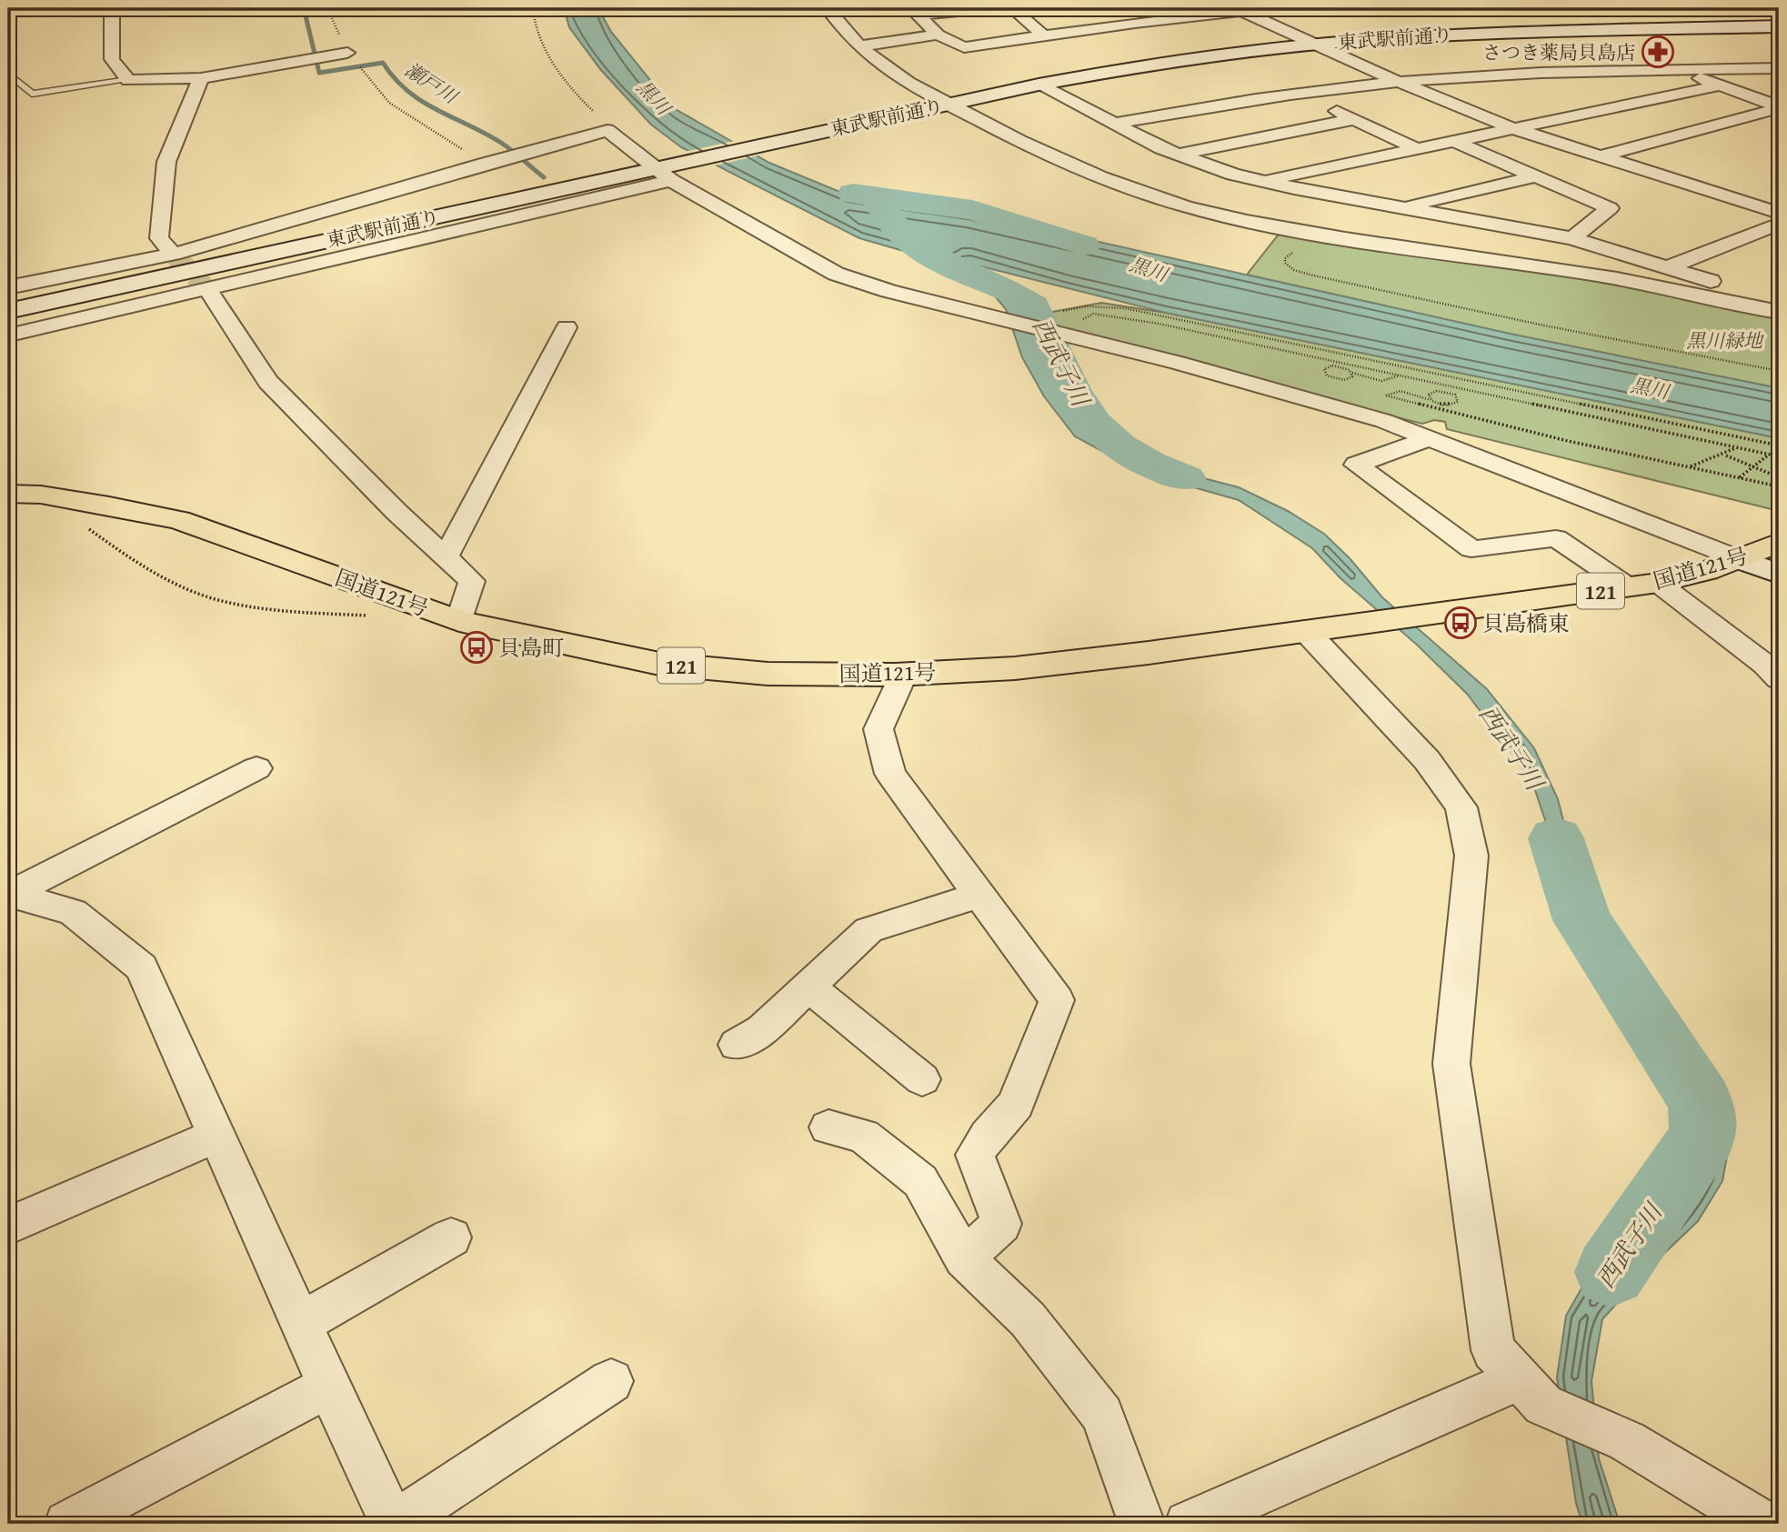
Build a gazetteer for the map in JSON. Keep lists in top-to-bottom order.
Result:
{
  "streets": {
    "highway": ["国道121号", "121"],
    "street": ["東武駅前通り"]
  },
  "water": ["瀬戸川", "黒川", "西武子川"],
  "parks": ["黒川緑地"],
  "places": {
    "pharmacy": ["さつき薬局貝島店"],
    "bus stop": ["貝島橋東", "貝島町"]
  }
}
